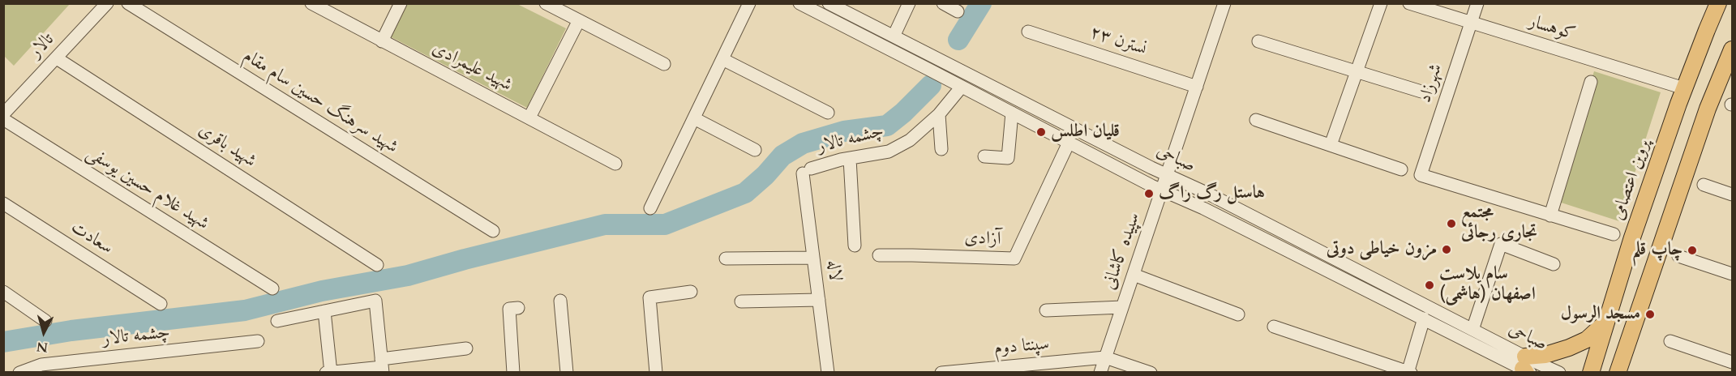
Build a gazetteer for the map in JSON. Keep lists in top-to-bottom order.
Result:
{
  "streets": {
    "main road": ["پروین اعتصامی"],
    "street": [
      "کوهسار",
      "نسترن ۲۳",
      "تالار",
      "شهید علیمرادی",
      "شهرزاد",
      "شهید سرهنگ حسین سام مقام",
      "چشمه تالار",
      "شهید باقری",
      "صباحی",
      "شهید غلام حسین یوسفی",
      "سعادت",
      "آزادی",
      "سپیده کاشانی",
      "لاله",
      "سپنتا دوم"
    ]
  },
  "crossings": [
    ["کوهسار", "شهرزاد"],
    ["کوهسار", "پروین اعتصامی"],
    ["نسترن ۲۳", "سپیده کاشانی"],
    ["تالار", "شهید باقری"],
    ["چشمه تالار", "صباحی"],
    ["چشمه تالار", "لاله"],
    ["صباحی", "آزادی"],
    ["صباحی", "سپیده کاشانی"],
    ["سپیده کاشانی", "سپنتا دوم"]
  ],
  "places": [
    "قلیان اطلس",
    "هاستل رگ راگ",
    "مجتمع تجاری رجائی",
    "مزون خیاطی دوتی",
    "چاپ قلم",
    "سام پلاست اصفهان (هاشمی)",
    "مسجد الرسول"
  ],
  "north": "bottom"
}
